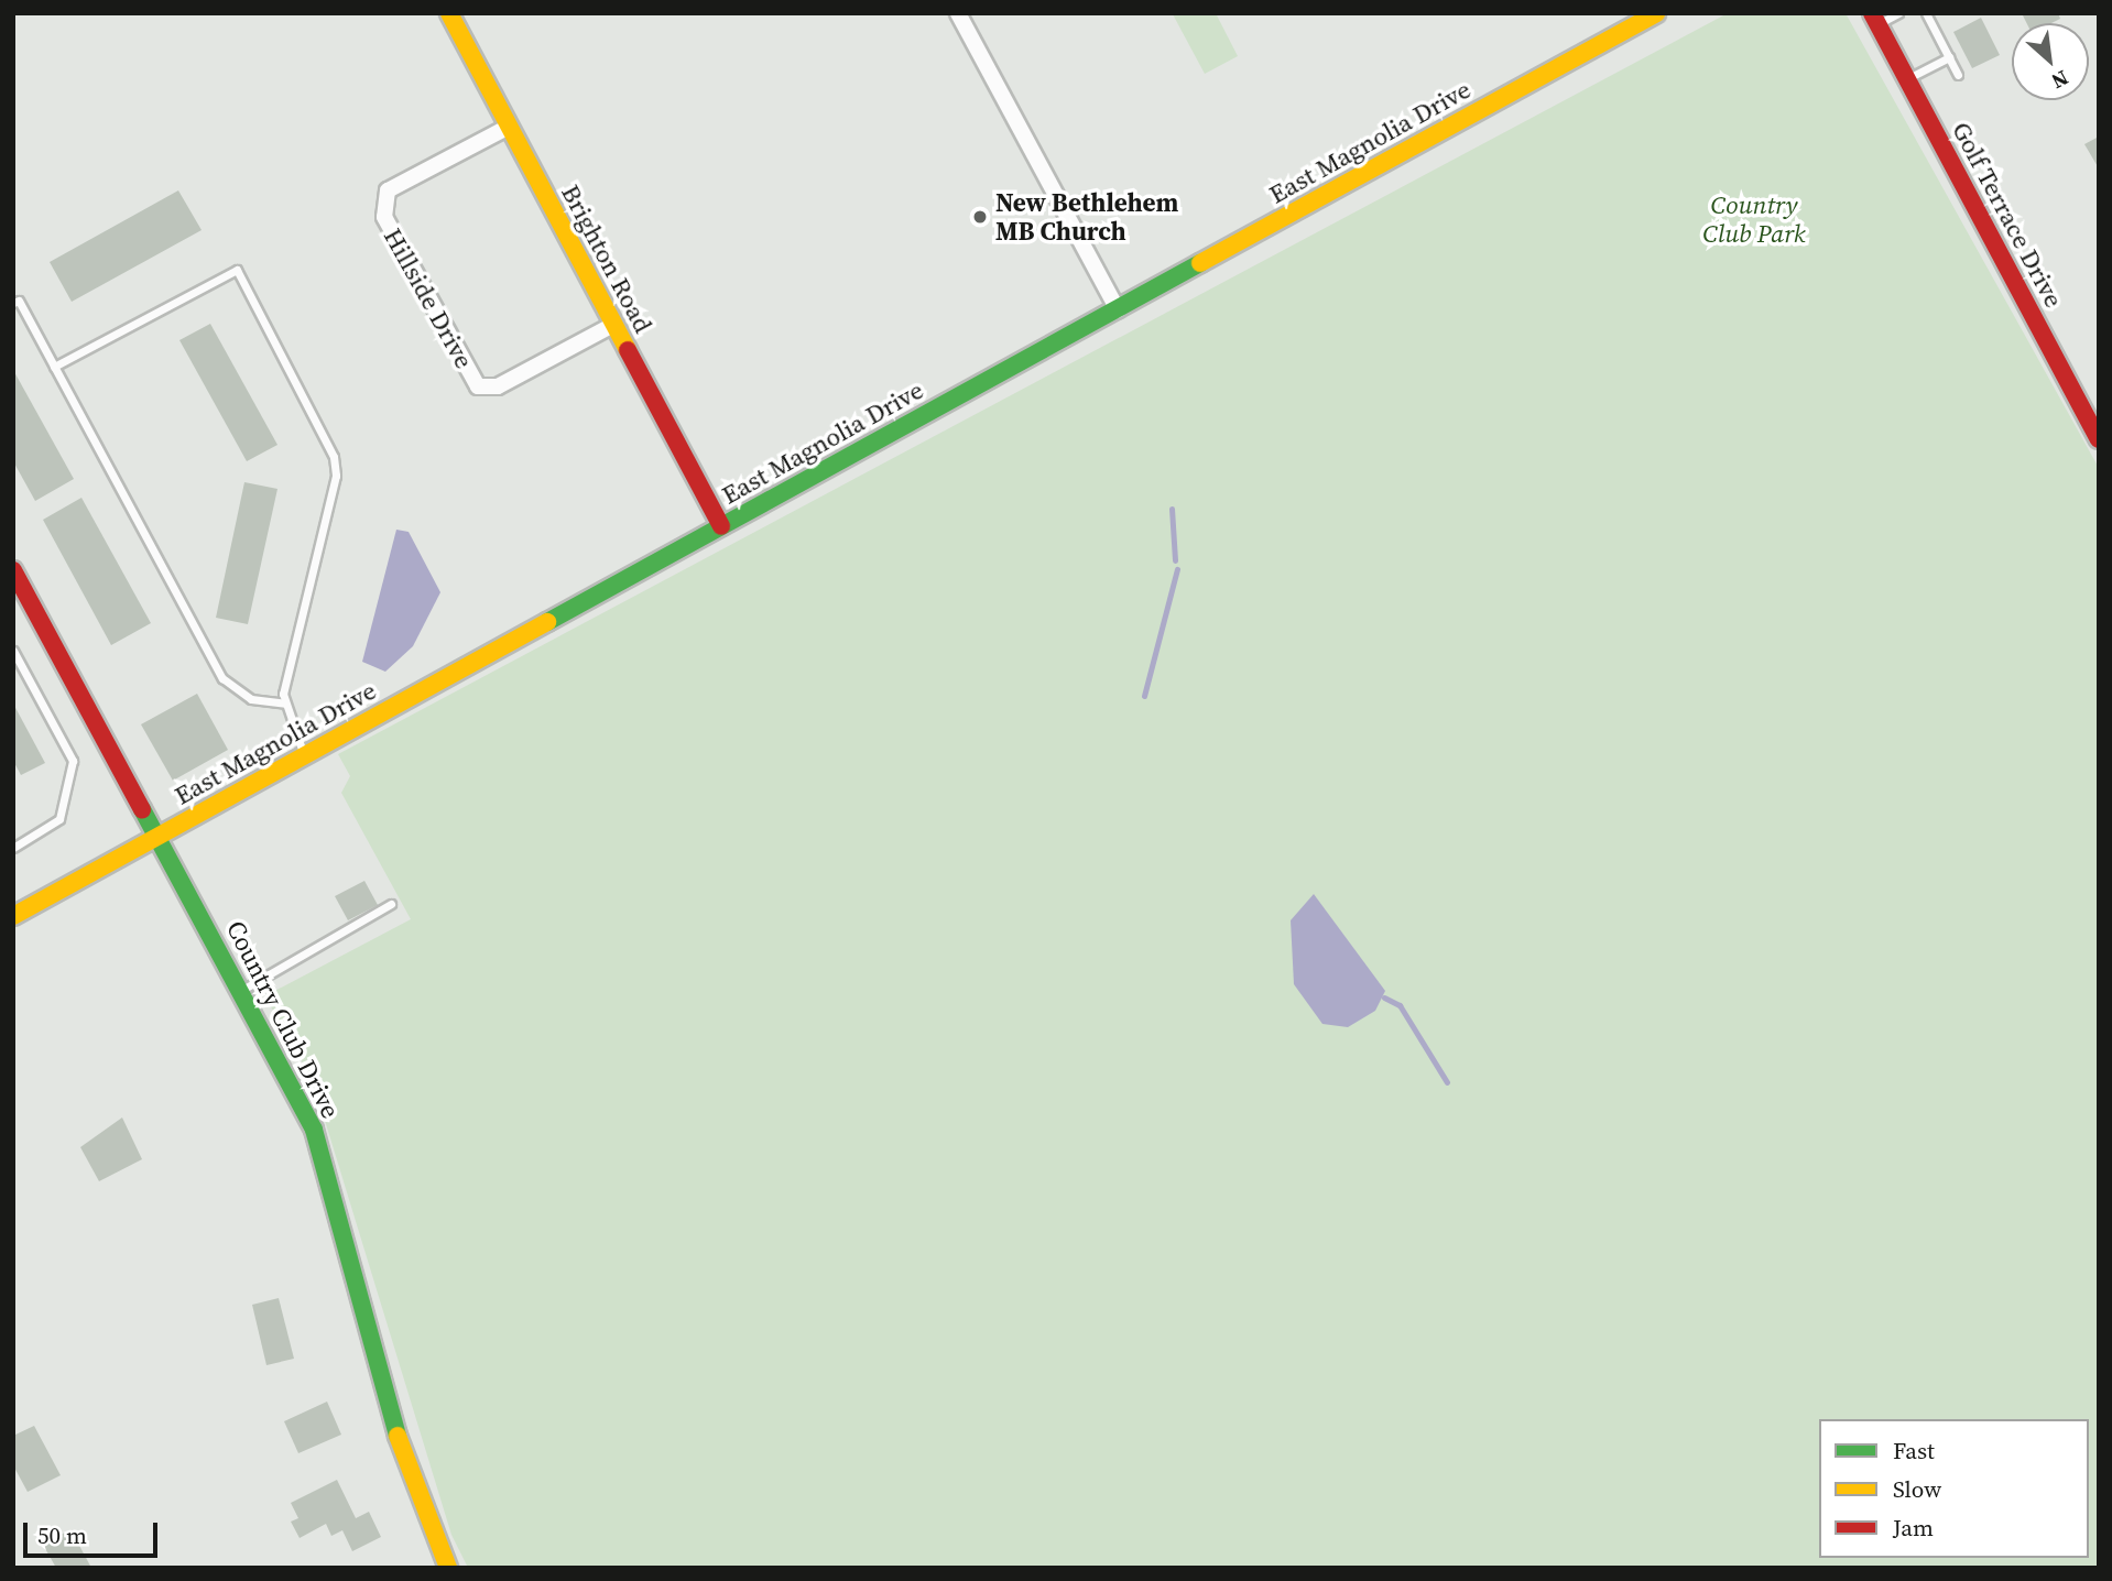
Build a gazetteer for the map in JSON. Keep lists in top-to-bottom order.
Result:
{
  "streets": {
    "street": [
      "East Magnolia Drive",
      "Golf Terrace Drive",
      "Brighton Road",
      "Hillside Drive",
      "Country Club Drive"
    ]
  },
  "crossings": [
    ["East Magnolia Drive", "Brighton Road"],
    ["East Magnolia Drive", "Country Club Drive"],
    ["Brighton Road", "Hillside Drive"]
  ],
  "parks": ["Country Club Park"],
  "places": ["New Bethlehem MB Church"],
  "legend": ["Fast", "Slow", "Jam"],
  "scale_bar": "50 m",
  "north": "bottom right"
}
